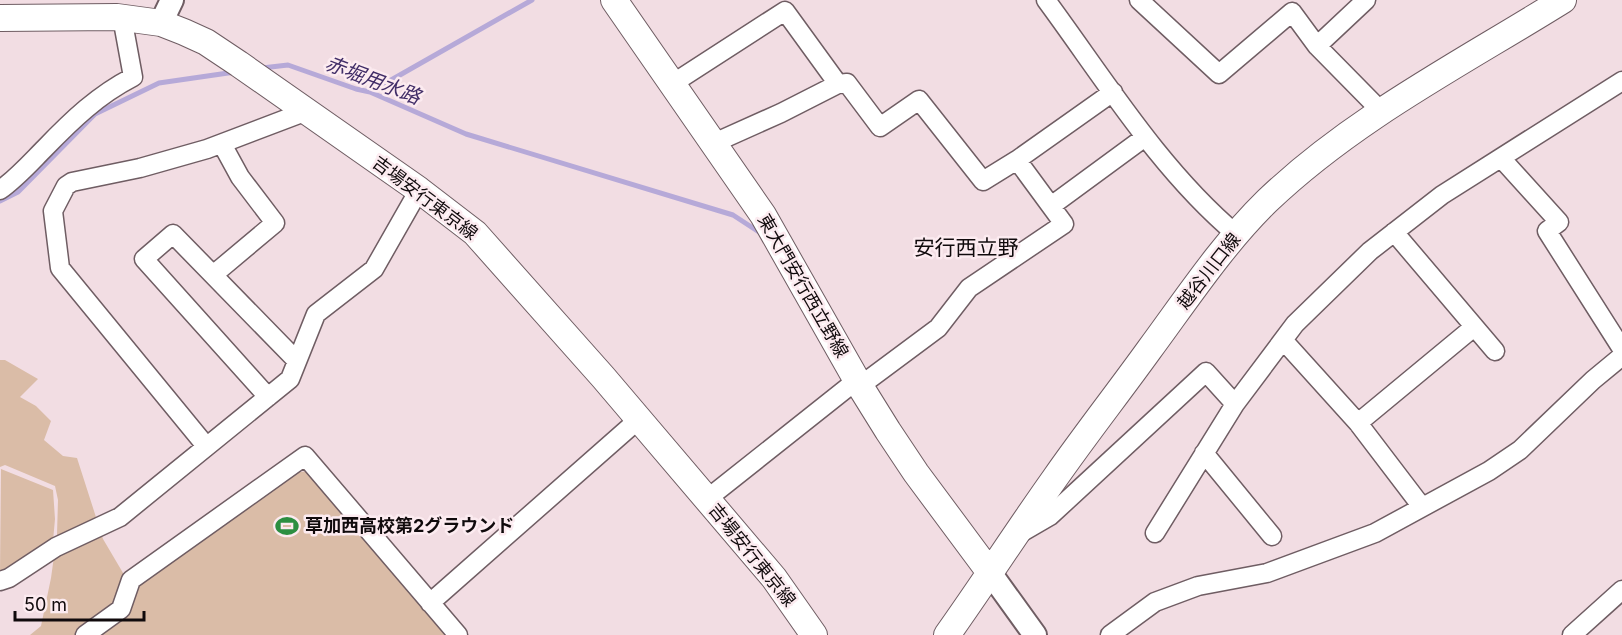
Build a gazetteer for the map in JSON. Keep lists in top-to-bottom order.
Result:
{
  "streets": {
    "main road": ["吉場安行東京線", "越谷川口線", "東大門安行西立野線"]
  },
  "crossings": [
    ["越谷川口線", "東大門安行西立野線"]
  ],
  "districts": ["安行西立野"],
  "water": ["赤堀用水路"],
  "places": {
    "sports": ["草加西高校第2グラウンド"]
  },
  "scale_bar": "50 m"
}
